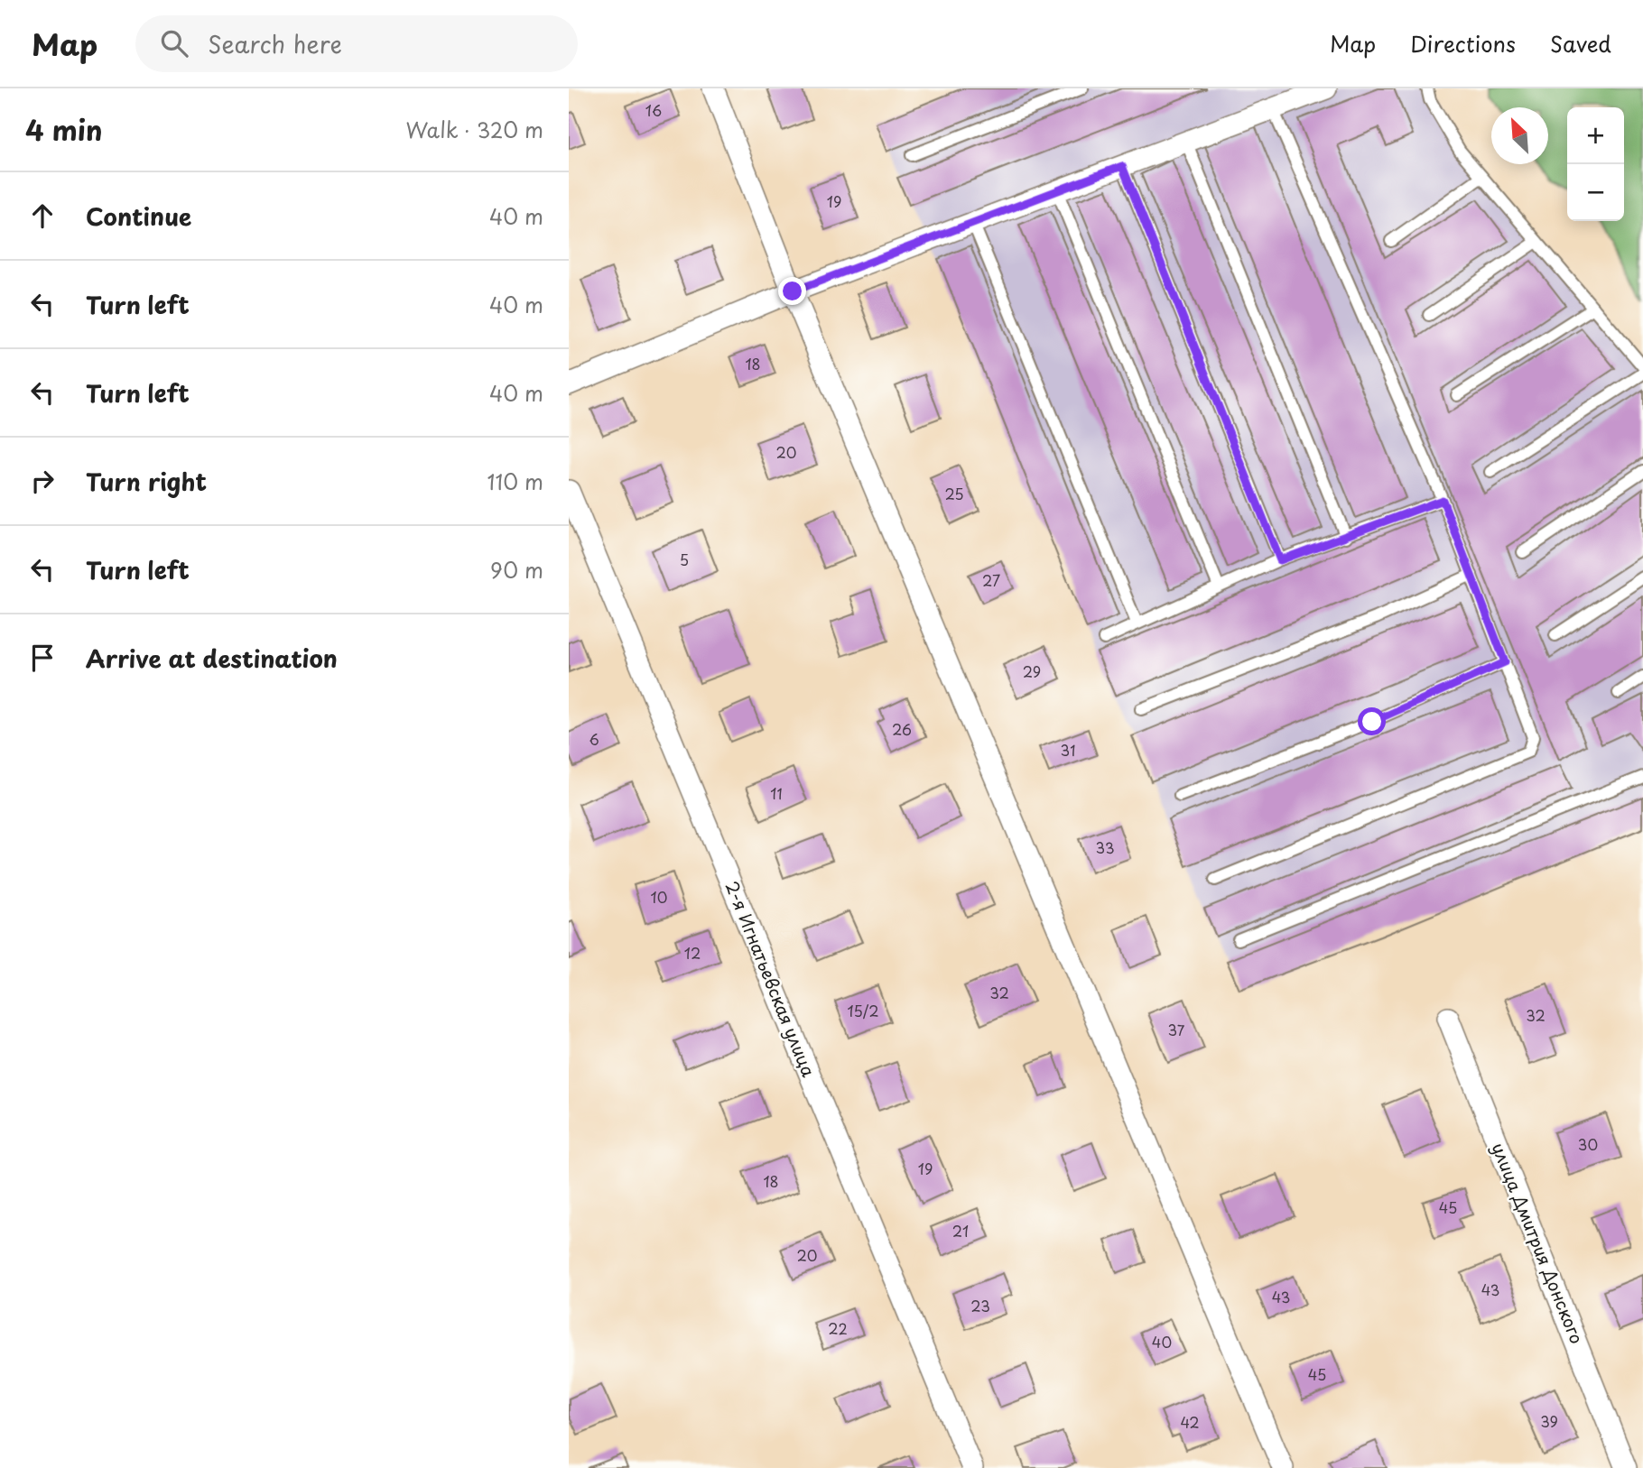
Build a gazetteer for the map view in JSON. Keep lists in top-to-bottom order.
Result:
{
  "streets": {
    "street": ["2-я Игнатьевская улица", "улица Дмитрия Донского"]
  },
  "house_numbers": [
    "16",
    "19",
    "18",
    "20",
    "25",
    "5",
    "27",
    "29",
    "26",
    "6",
    "31",
    "11",
    "33",
    "10",
    "12",
    "32",
    "15/2",
    "32",
    "37",
    "30",
    "19",
    "18",
    "45",
    "21",
    "20",
    "43",
    "43",
    "23",
    "22",
    "40",
    "45",
    "39",
    "42"
  ],
  "north": "top left",
  "page": {
    "header": "Map",
    "search": "Search here",
    "nav": ["Map", "Directions", "Saved"],
    "heading": ["4 min", "Walk · 320 m"],
    "map_buttons": ["+", "−"],
    "list": [
      ["Continue", "40 m"],
      ["Turn left", "40 m"],
      ["Turn left", "40 m"],
      ["Turn right", "110 m"],
      ["Turn left", "90 m"],
      "Arrive at destination"
    ]
  }
}
